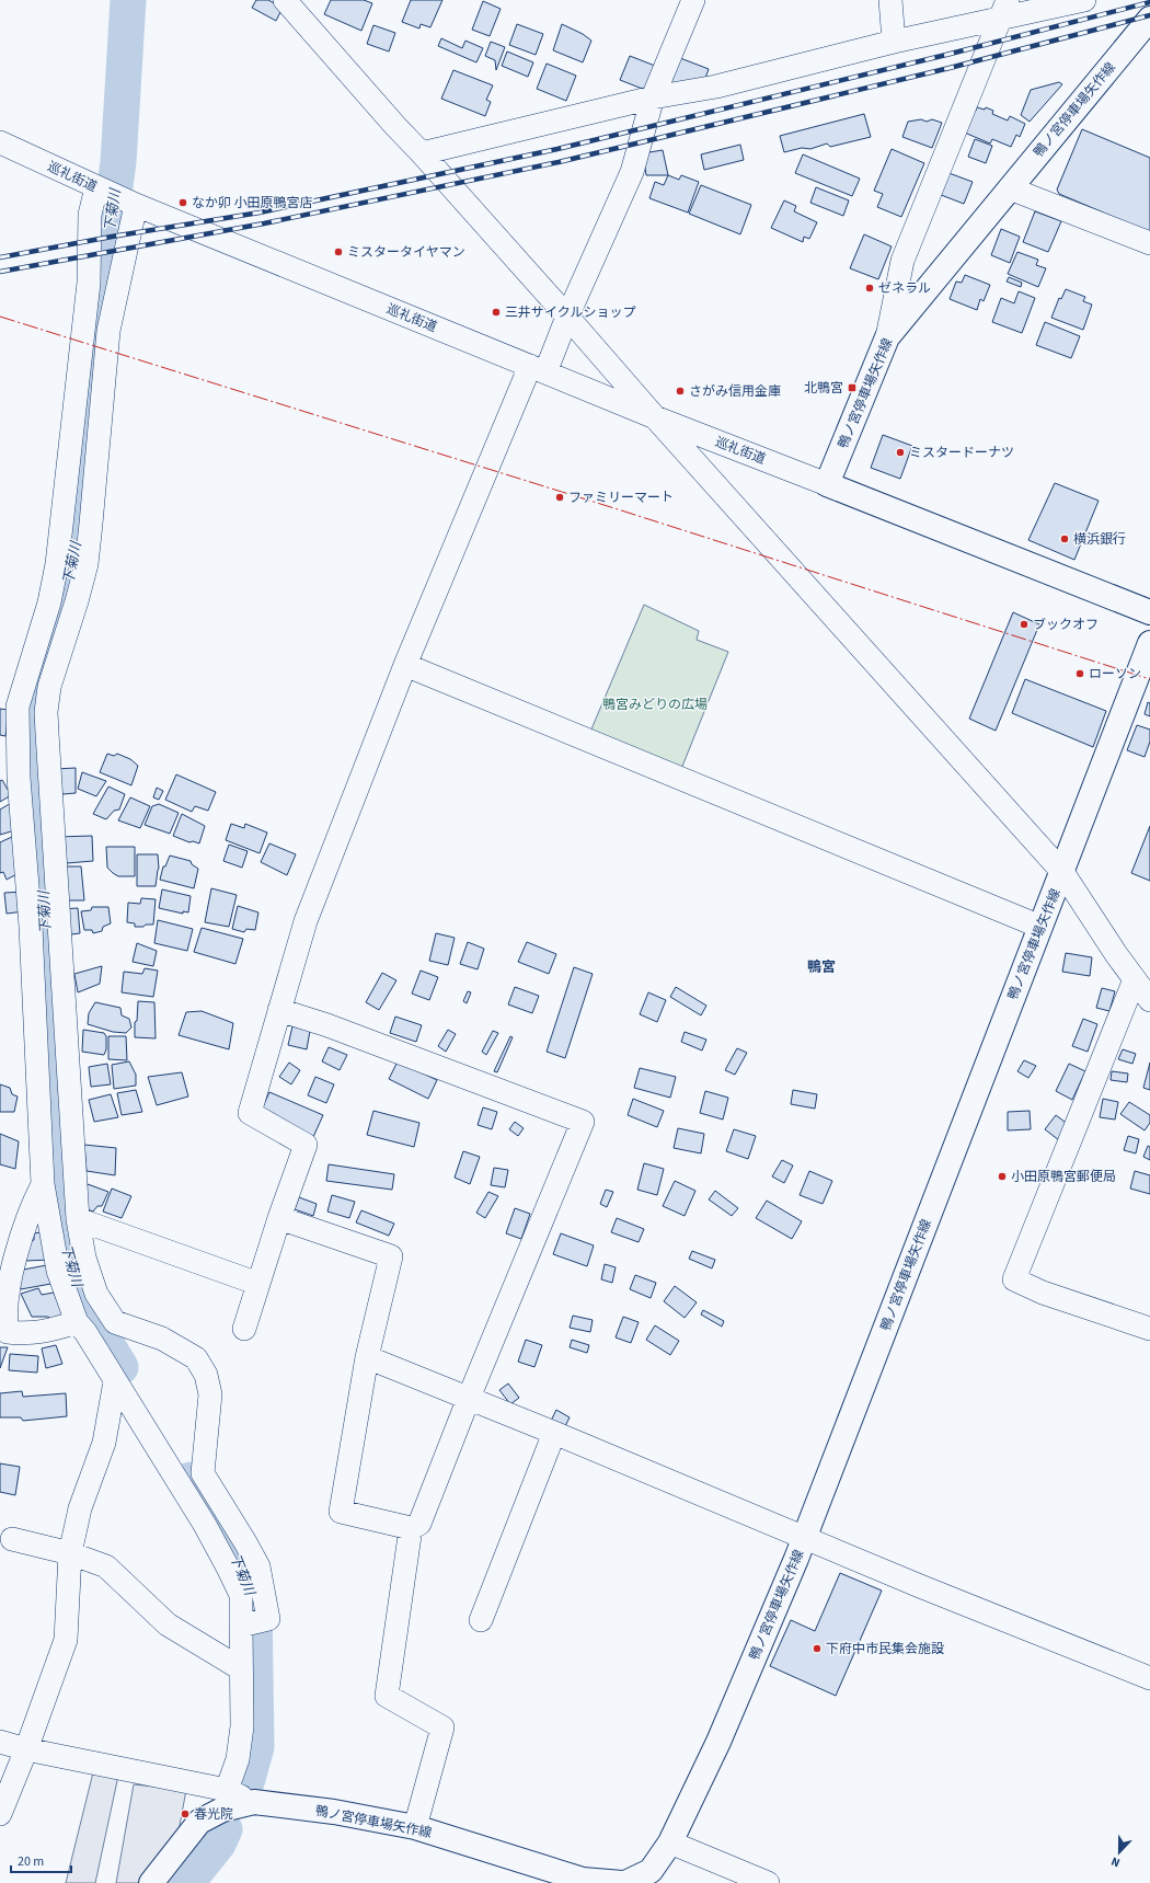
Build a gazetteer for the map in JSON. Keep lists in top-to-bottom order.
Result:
{
  "streets": {
    "main road": ["鴨ノ宮停車場矢作線"],
    "street": ["巡礼街道"]
  },
  "crossings": [
    ["鴨ノ宮停車場矢作線", "巡礼街道"]
  ],
  "districts": ["鴨宮"],
  "water": ["下菊川"],
  "parks": ["鴨宮みどりの広場"],
  "places": {
    "other": [
      "なか卯 小田原鴨宮店",
      "ミスタータイヤマン",
      "ゼネラル",
      "三井サイクルショップ",
      "さがみ信用金庫",
      "ミスタードーナツ",
      "ファミリーマート",
      "横浜銀行",
      "ブックオフ",
      "ローソン",
      "小田原鴨宮郵便局",
      "下府中市民集会施設",
      "春光院"
    ],
    "transit": ["北鴨宮"]
  },
  "scale_bar": "20 m",
  "north": "bottom"
}
